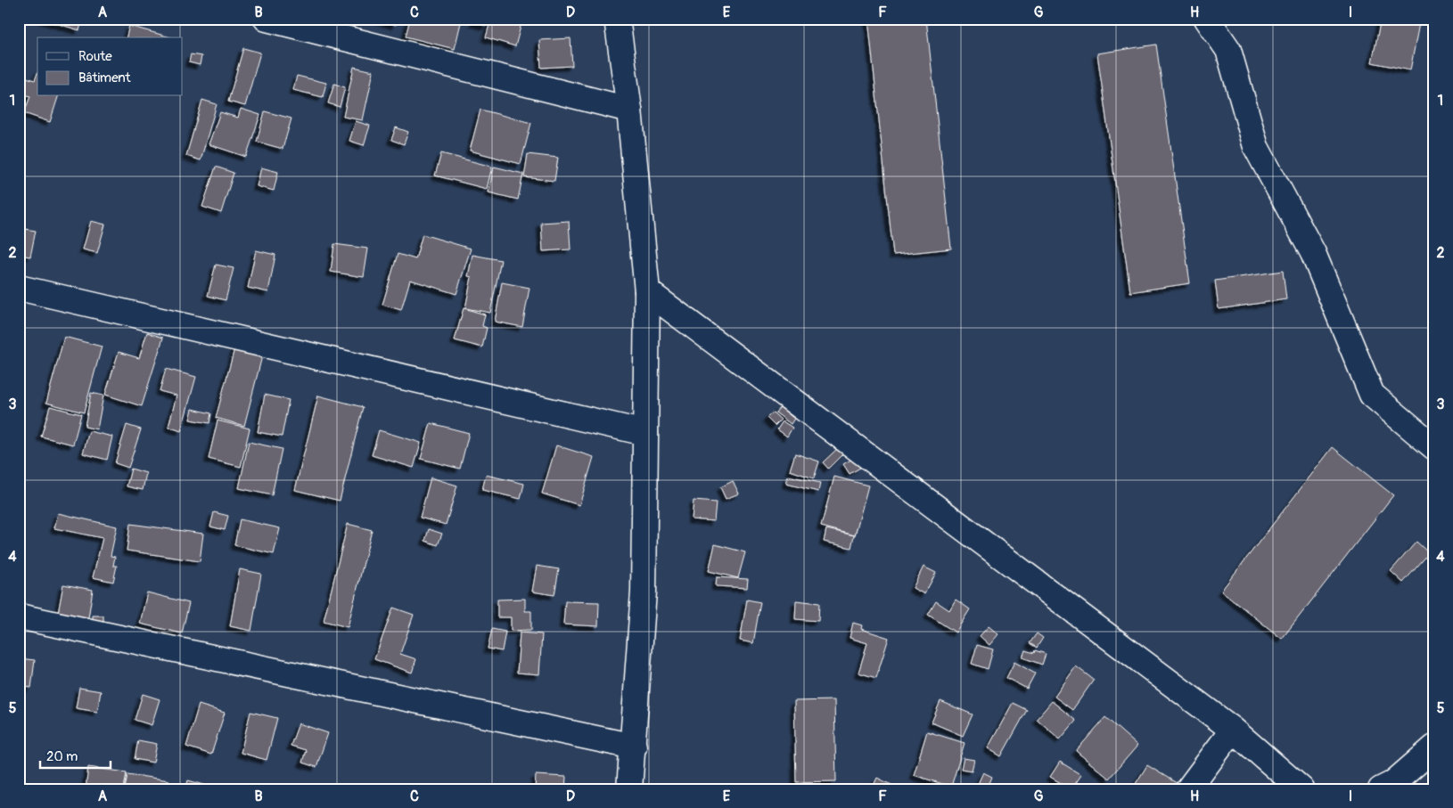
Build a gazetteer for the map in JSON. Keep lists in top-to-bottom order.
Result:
{
  "legend": ["Route", "Bâtiment"],
  "scale_bar": "20 m",
  "grid": {
    "columns": [
      "A",
      "B",
      "C",
      "D",
      "E",
      "F",
      "G",
      "H",
      "I"
    ],
    "rows": [
      "1",
      "2",
      "3",
      "4",
      "5"
    ]
  }
}
